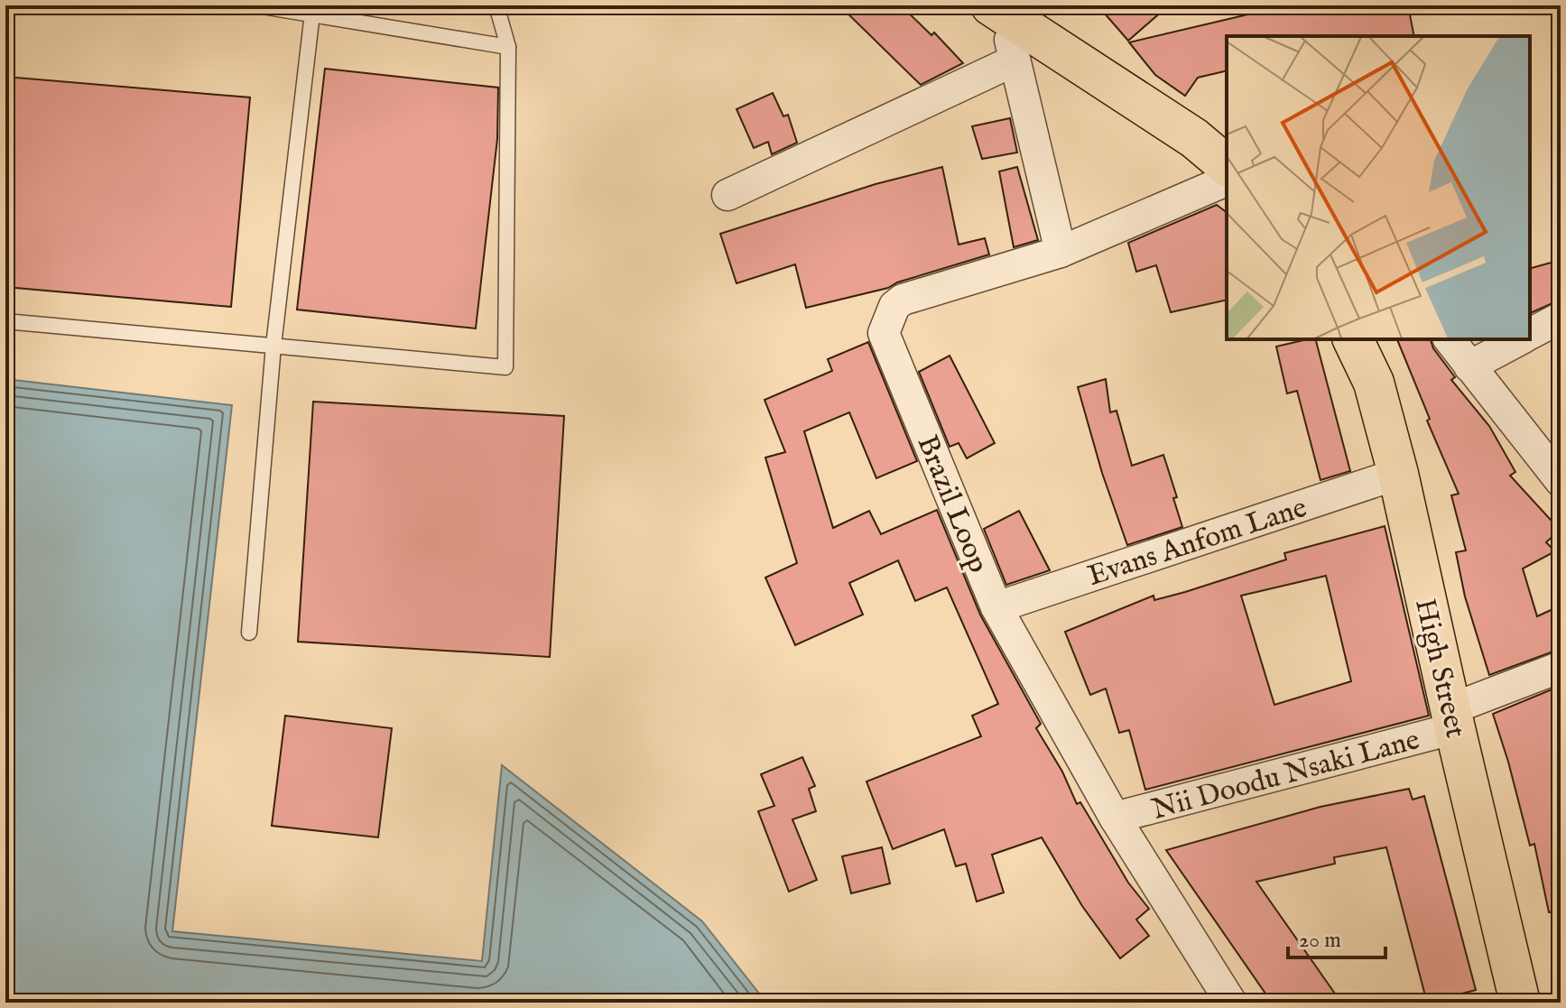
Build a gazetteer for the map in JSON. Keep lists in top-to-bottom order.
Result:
{
  "streets": {
    "main road": ["High Street"],
    "street": ["Brazil Loop", "Evans Anfom Lane", "Nii Doodu Nsaki Lane"]
  },
  "crossings": [
    ["Brazil Loop", "Evans Anfom Lane"],
    ["Brazil Loop", "Nii Doodu Nsaki Lane"],
    ["Evans Anfom Lane", "High Street"],
    ["High Street", "Nii Doodu Nsaki Lane"]
  ],
  "scale_bar": "20 m"
}
